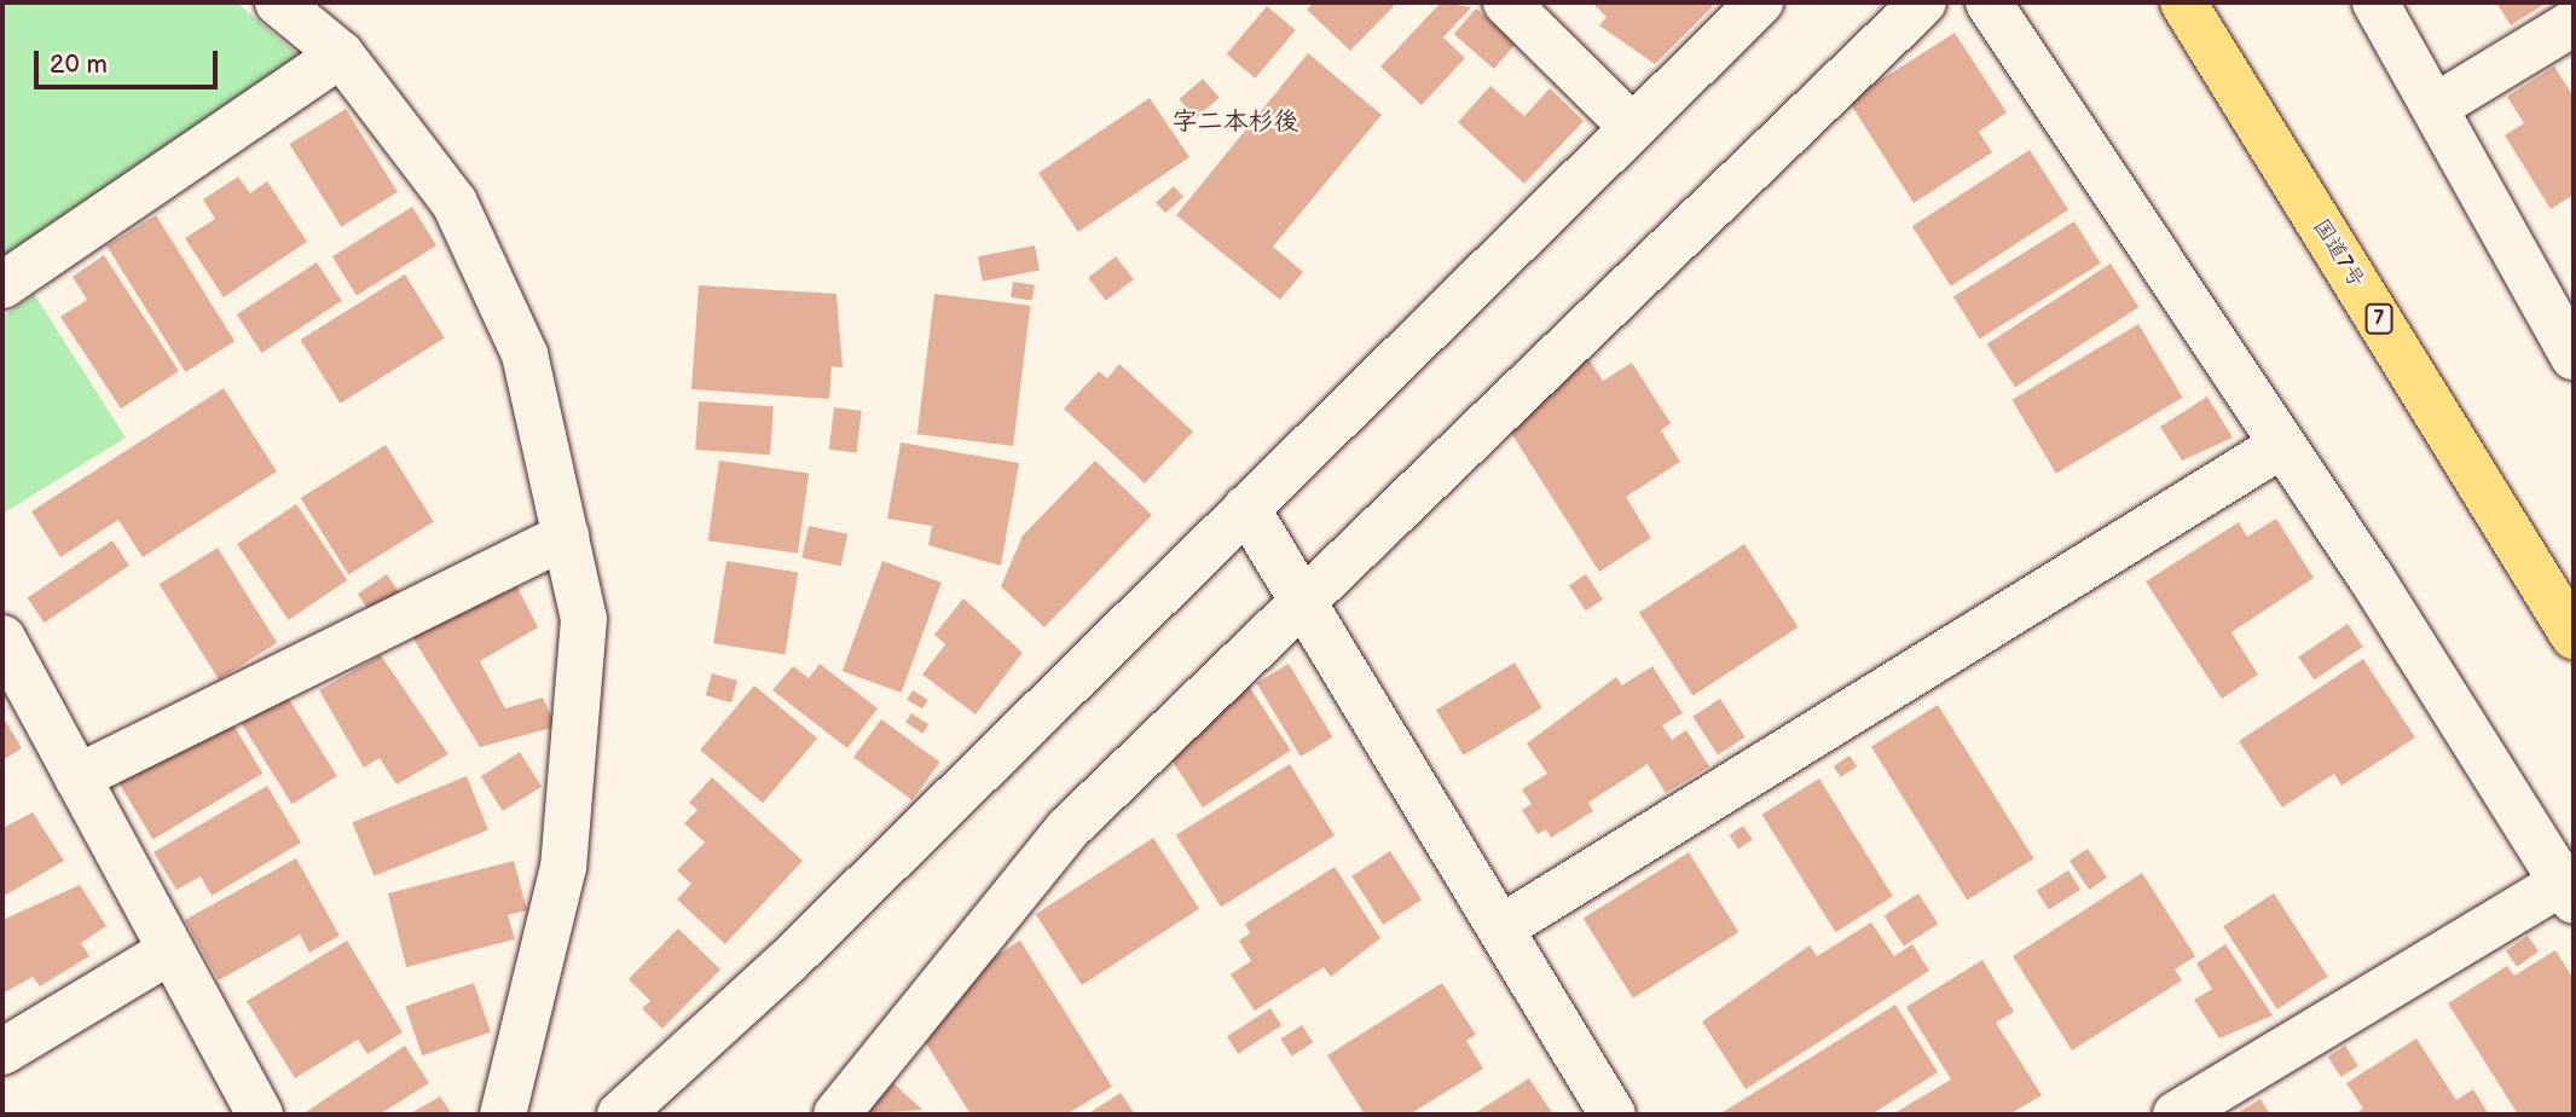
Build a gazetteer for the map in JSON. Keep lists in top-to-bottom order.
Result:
{
  "streets": {
    "highway": ["国道7号", "7"]
  },
  "districts": ["字二本杉後"],
  "scale_bar": "20 m"
}
